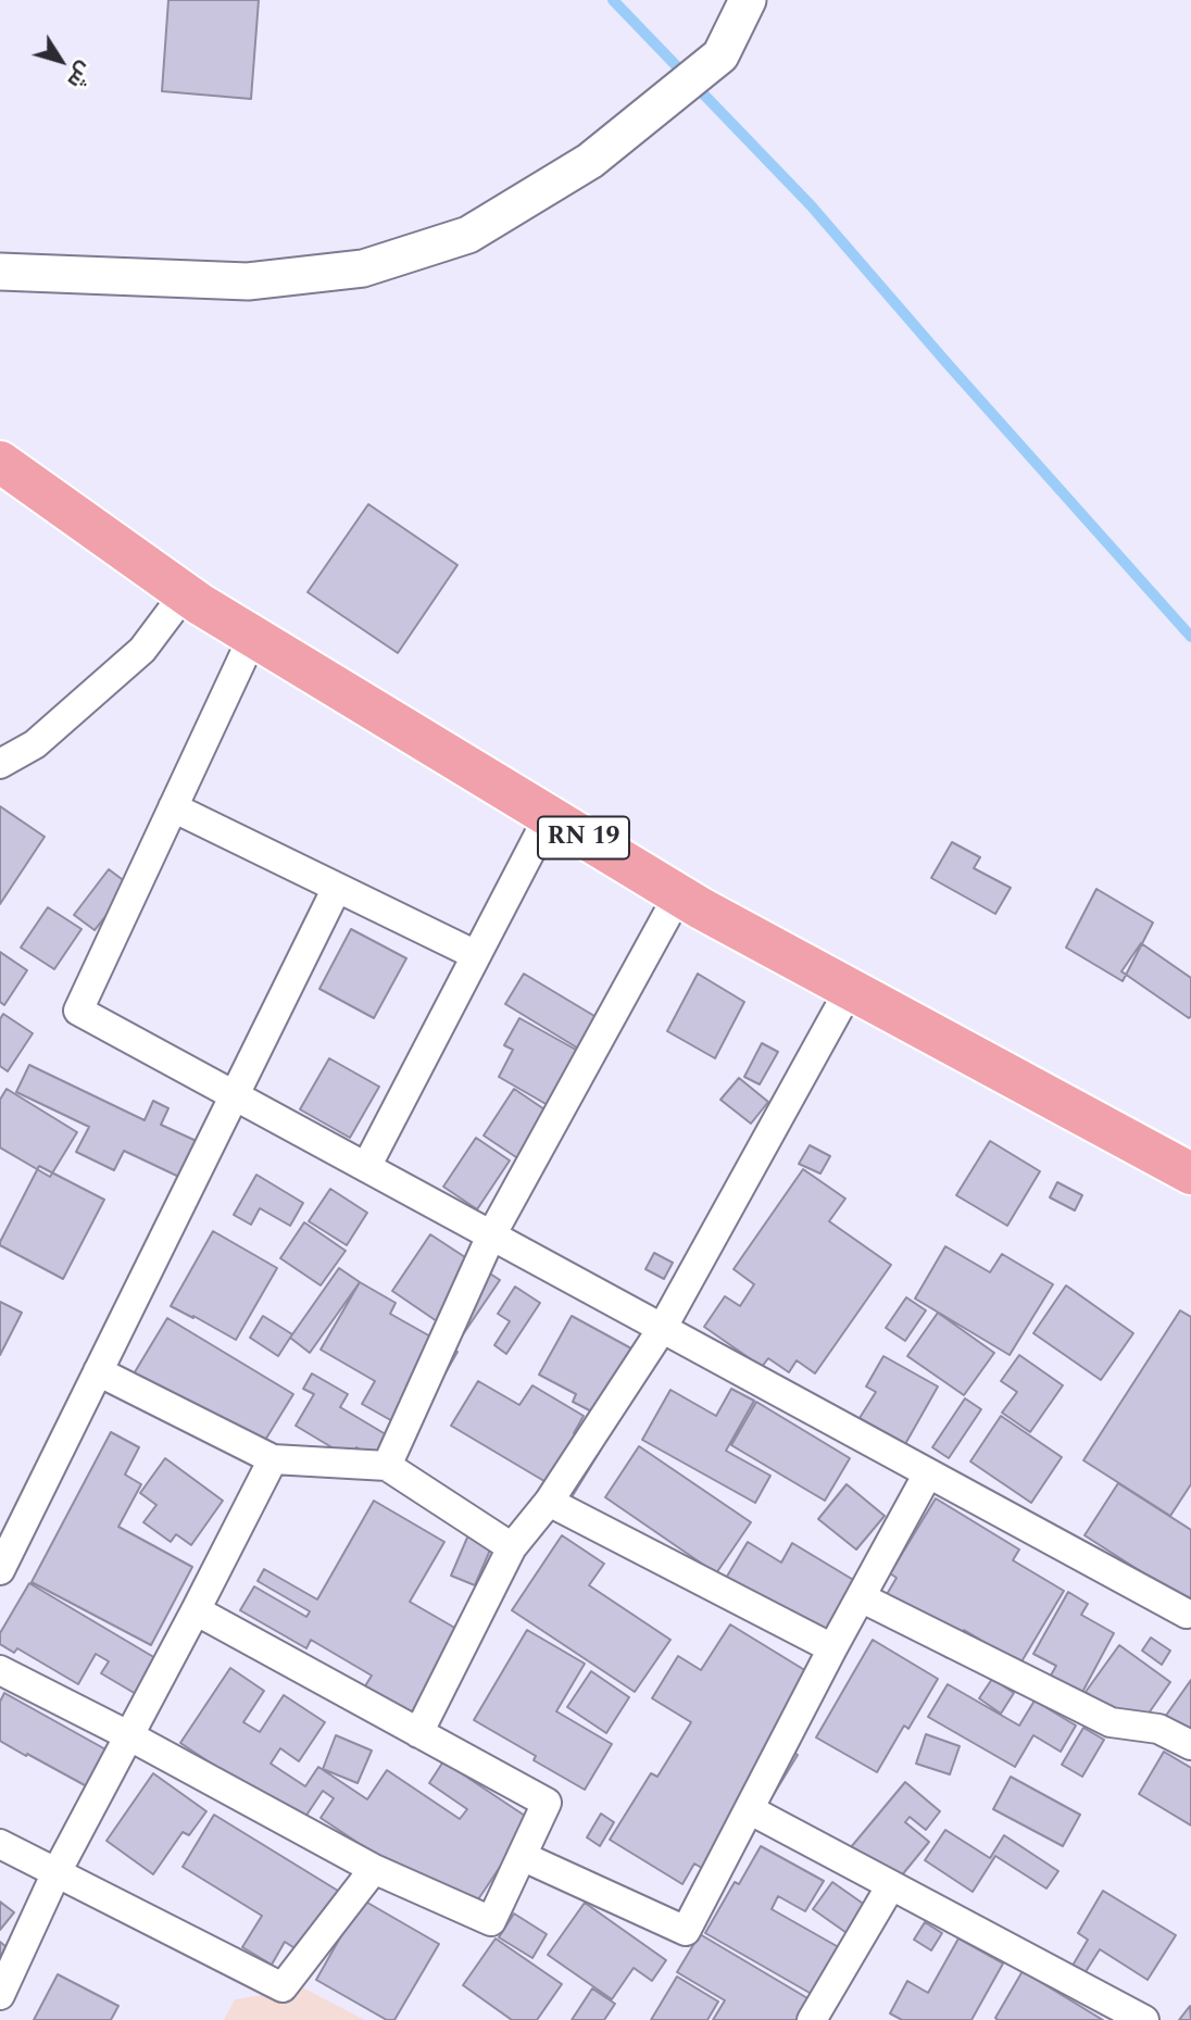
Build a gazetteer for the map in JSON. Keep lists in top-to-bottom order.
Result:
{
  "streets": {
    "main road": ["RN 19"]
  },
  "north": "bottom right"
}
